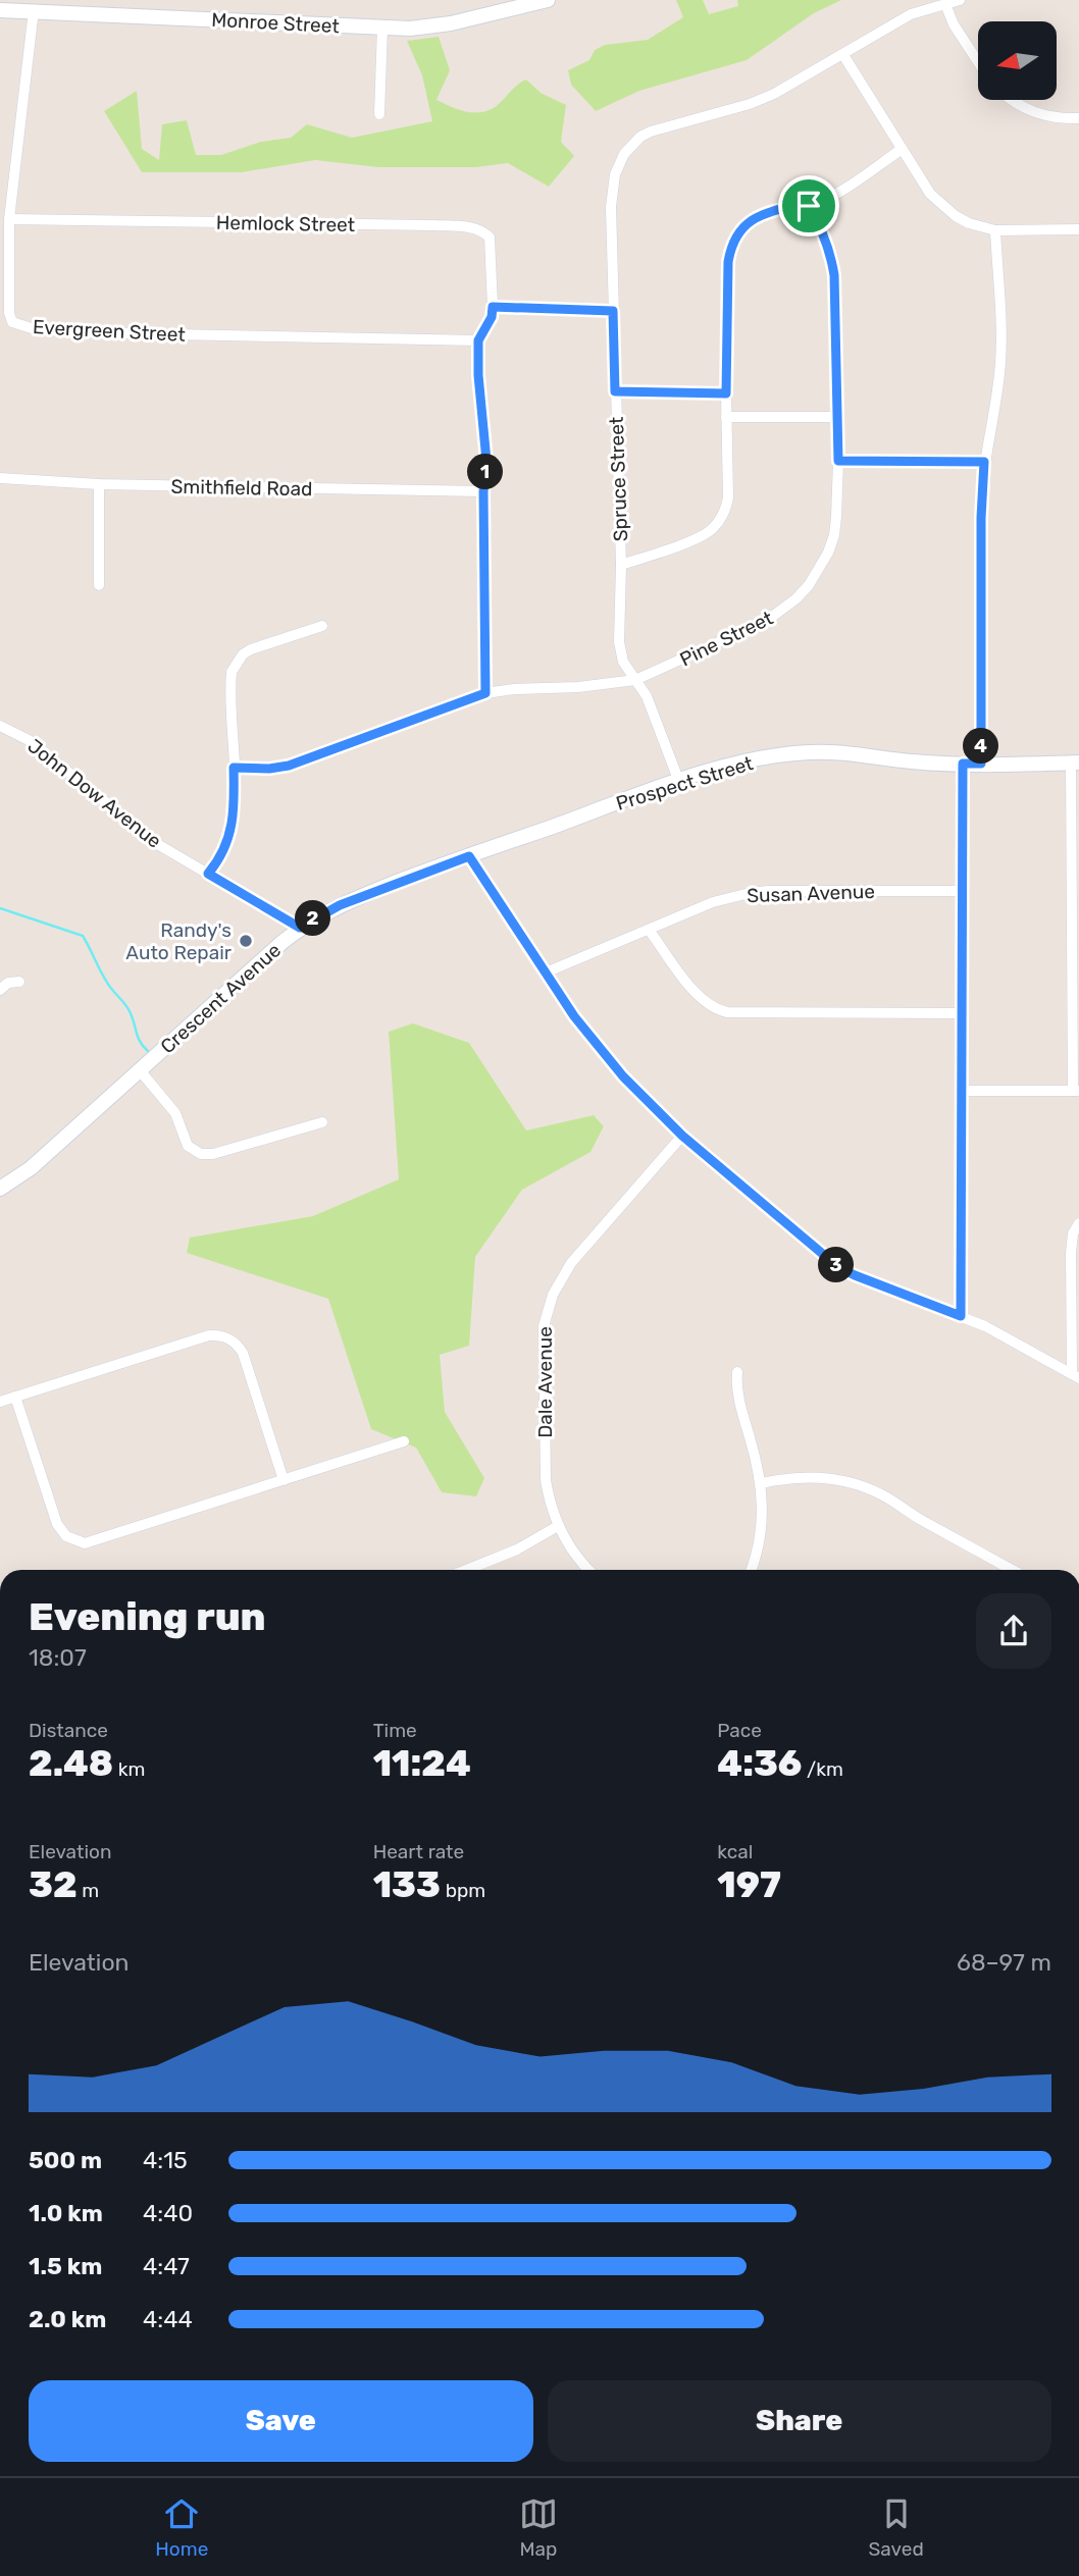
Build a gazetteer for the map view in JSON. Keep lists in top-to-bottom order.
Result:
{
  "streets": {
    "main road": ["Monroe Street", "Prospect Street", "Crescent Avenue"],
    "street": [
      "Hemlock Street",
      "Evergreen Street",
      "Spruce Street",
      "Smithfield Road",
      "Pine Street",
      "John Dow Avenue",
      "Susan Avenue",
      "Dale Avenue"
    ]
  },
  "crossings": [
    ["Monroe Street", "Evergreen Street"],
    ["Hemlock Street", "Evergreen Street"],
    ["Spruce Street", "Pine Street"],
    ["Spruce Street", "Prospect Street"],
    ["Prospect Street", "Crescent Avenue"],
    ["John Dow Avenue", "Crescent Avenue"]
  ],
  "places": ["Randy's Auto Repair"],
  "north": "left",
  "page": {
    "pins": [
      "1",
      "4",
      "2",
      "3"
    ],
    "heading": ["Evening run", "18:07"],
    "stats": [
      ["Distance", "2.48 km"],
      ["Time", "11:24"],
      ["Pace", "4:36 /km"],
      ["Elevation", "32 m"],
      ["Heart rate", "133 bpm"],
      ["kcal", "197"]
    ],
    "chart": ["Elevation", "68–97 m"],
    "list": [
      {
        "name": "500 m",
        "note": "4:15"
      },
      {
        "name": "1.0 km",
        "note": "4:40"
      },
      {
        "name": "1.5 km",
        "note": "4:47"
      },
      {
        "name": "2.0 km",
        "note": "4:44"
      }
    ],
    "buttons": ["Save", "Share"],
    "tabs": ["Home", "Map", "Saved"]
  }
}
